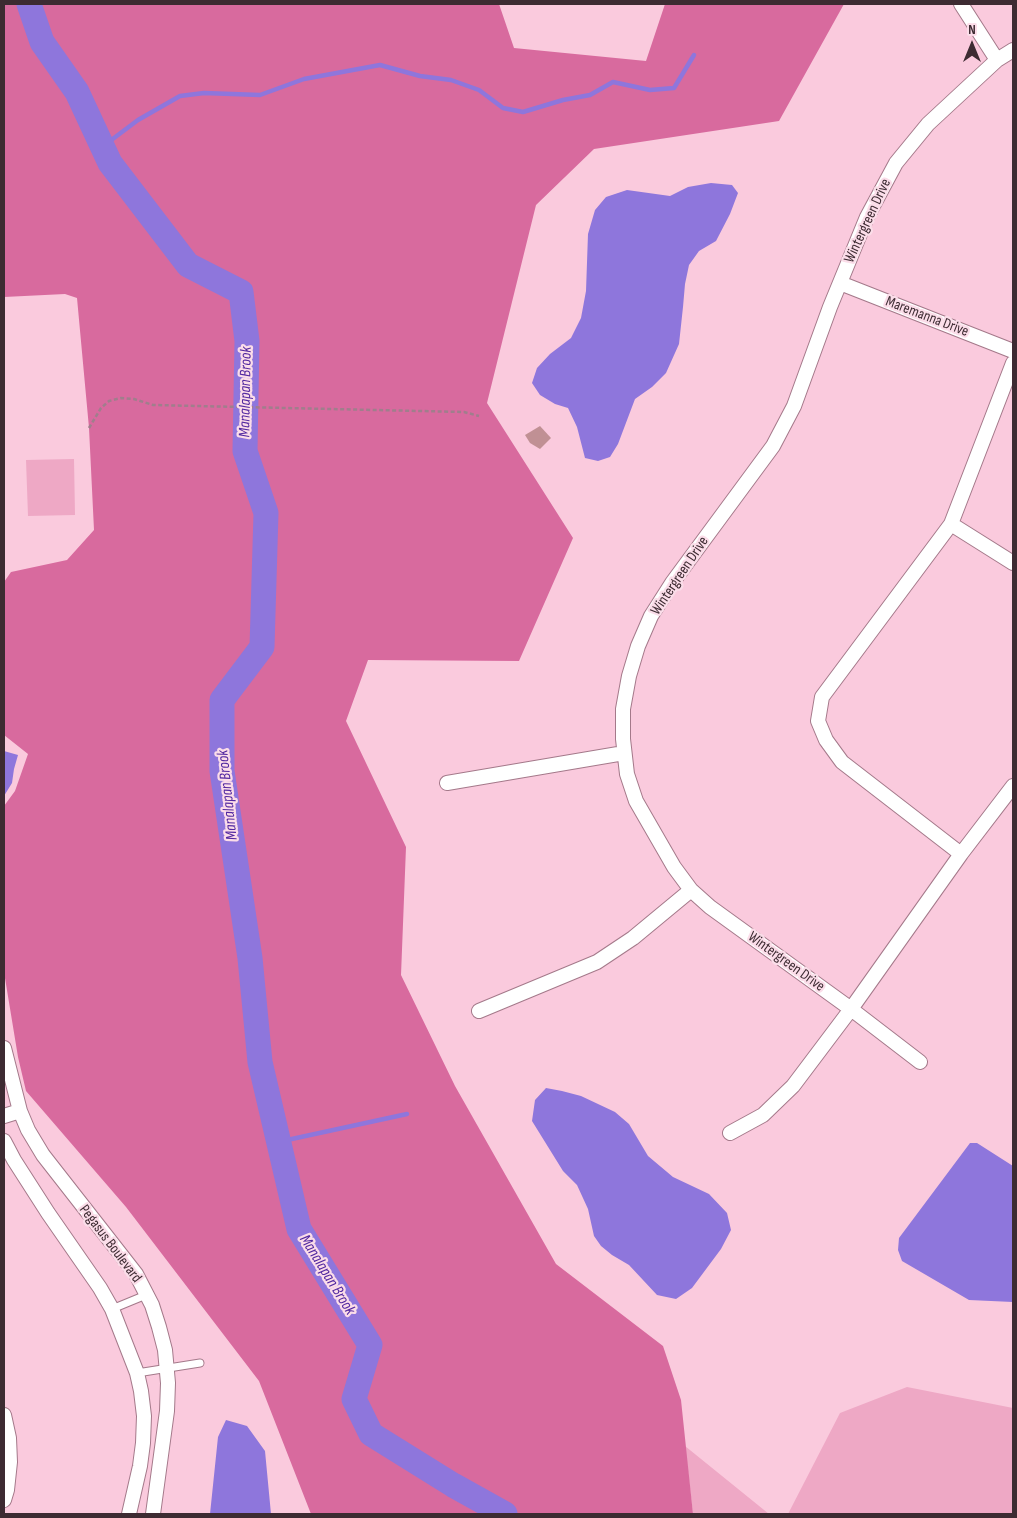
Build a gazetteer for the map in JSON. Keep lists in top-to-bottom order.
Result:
{
  "streets": {
    "street": ["Wintergreen Drive", "Maremanna Drive", "Pegasus Boulevard"]
  },
  "crossings": [
    ["Wintergreen Drive", "Maremanna Drive"]
  ],
  "water": ["Manalapan Brook"],
  "north": "top"
}
